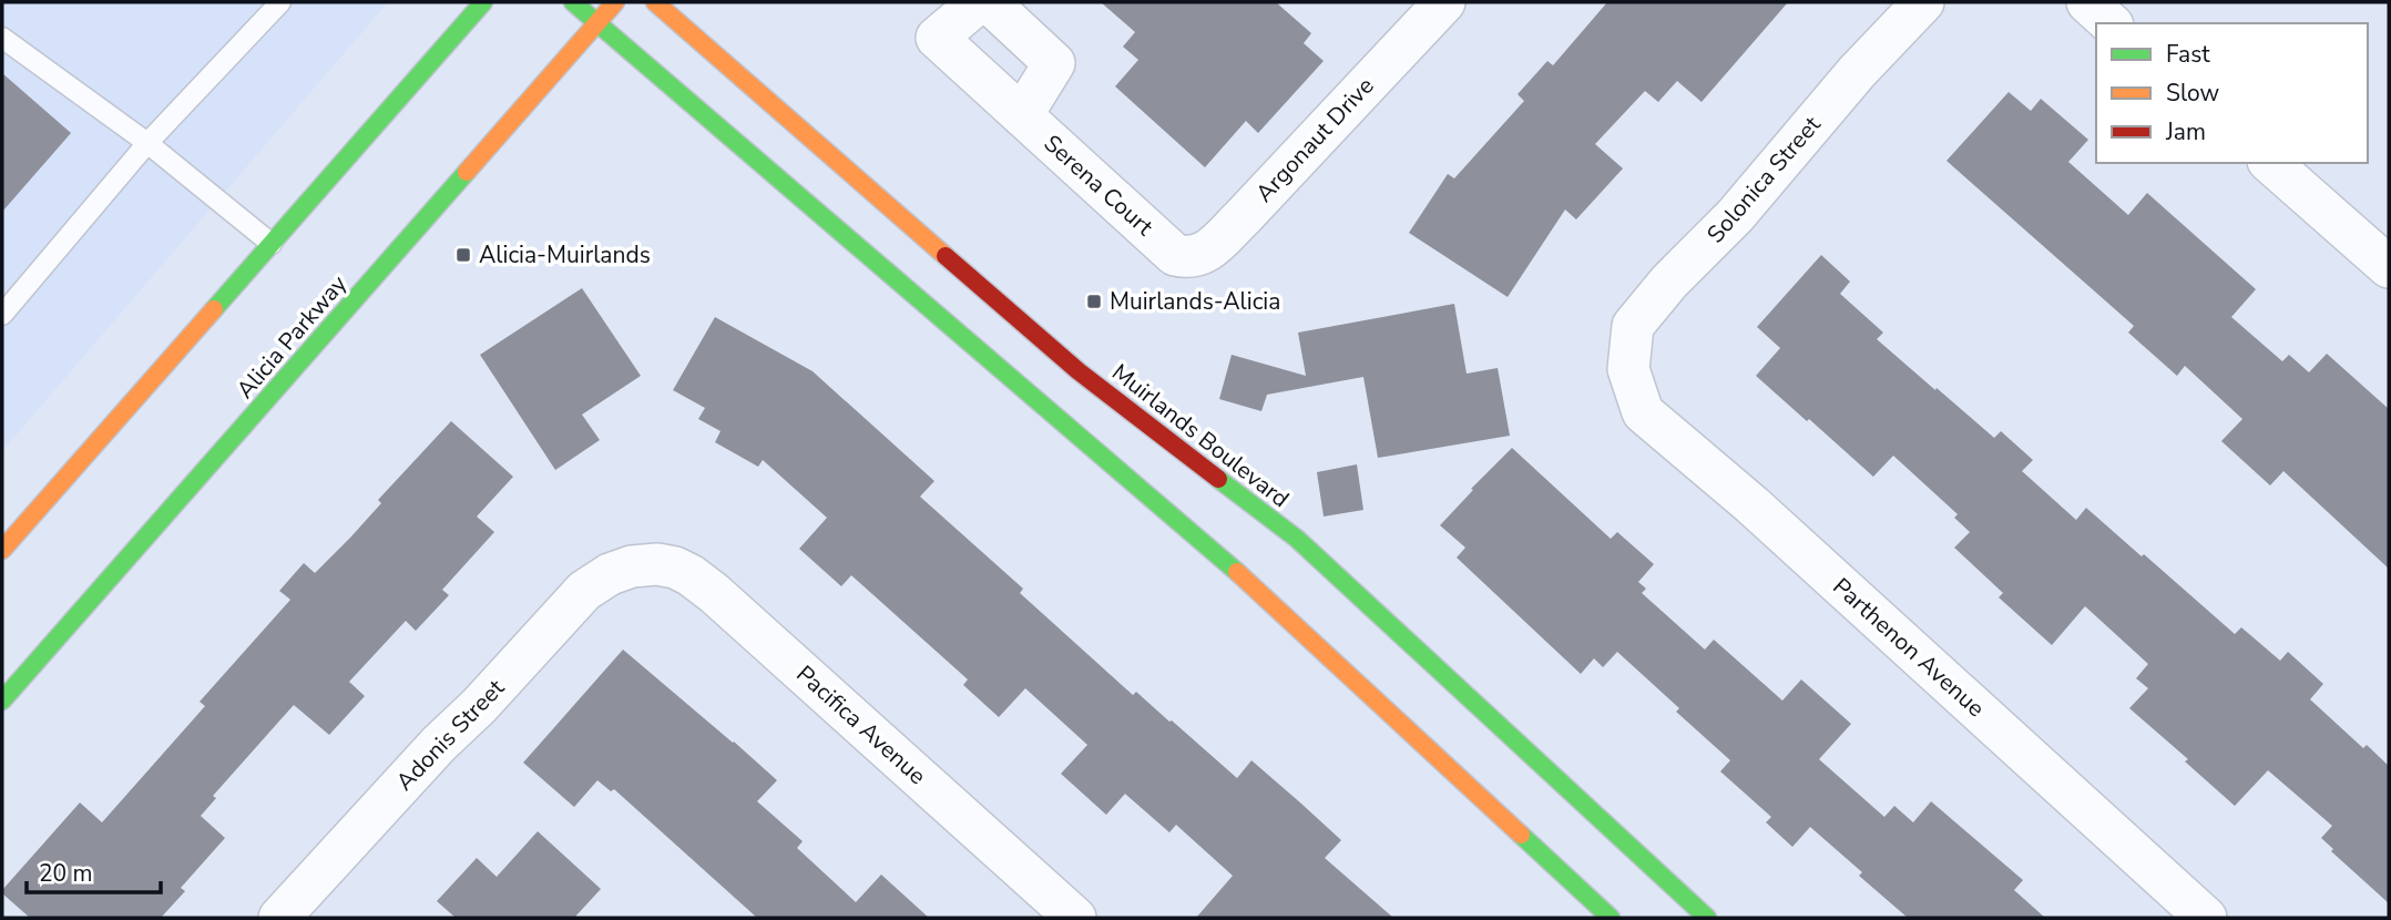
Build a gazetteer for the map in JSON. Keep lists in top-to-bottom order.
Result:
{
  "streets": {
    "main road": ["Alicia Parkway", "Muirlands Boulevard"],
    "street": [
      "Argonaut Drive",
      "Solonica Street",
      "Serena Court",
      "Parthenon Avenue",
      "Pacifica Avenue",
      "Adonis Street"
    ]
  },
  "crossings": [
    ["Argonaut Drive", "Serena Court"],
    ["Solonica Street", "Parthenon Avenue"],
    ["Pacifica Avenue", "Adonis Street"]
  ],
  "places": {
    "transit": ["Alicia-Muirlands", "Muirlands-Alicia"]
  },
  "legend": ["Fast", "Slow", "Jam"],
  "scale_bar": "20 m"
}
